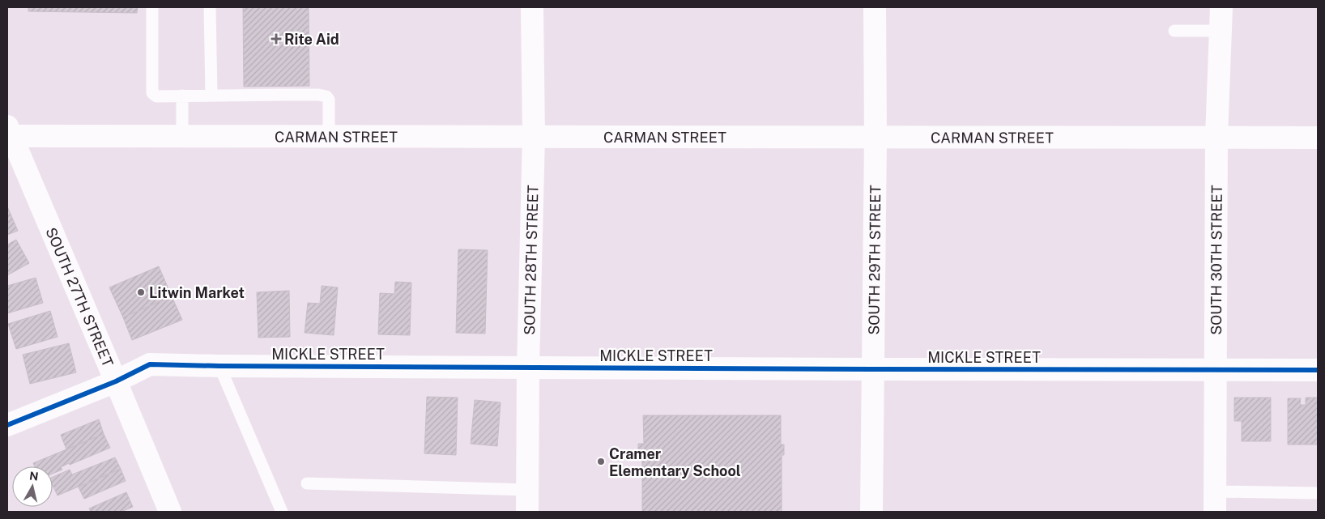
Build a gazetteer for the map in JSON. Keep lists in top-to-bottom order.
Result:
{
  "streets": {
    "street": [
      "CARMAN STREET",
      "SOUTH 28TH STREET",
      "SOUTH 30TH STREET",
      "SOUTH 29TH STREET",
      "SOUTH 27TH STREET",
      "MICKLE STREET"
    ]
  },
  "crossings": [
    ["CARMAN STREET", "SOUTH 28TH STREET"],
    ["CARMAN STREET", "SOUTH 30TH STREET"],
    ["CARMAN STREET", "SOUTH 29TH STREET"],
    ["CARMAN STREET", "SOUTH 27TH STREET"],
    ["SOUTH 28TH STREET", "MICKLE STREET"],
    ["SOUTH 30TH STREET", "MICKLE STREET"],
    ["SOUTH 29TH STREET", "MICKLE STREET"],
    ["SOUTH 27TH STREET", "MICKLE STREET"]
  ],
  "places": {
    "health": ["Rite Aid"],
    "other": ["Litwin Market", "Cramer Elementary School"]
  },
  "north": "top"
}
